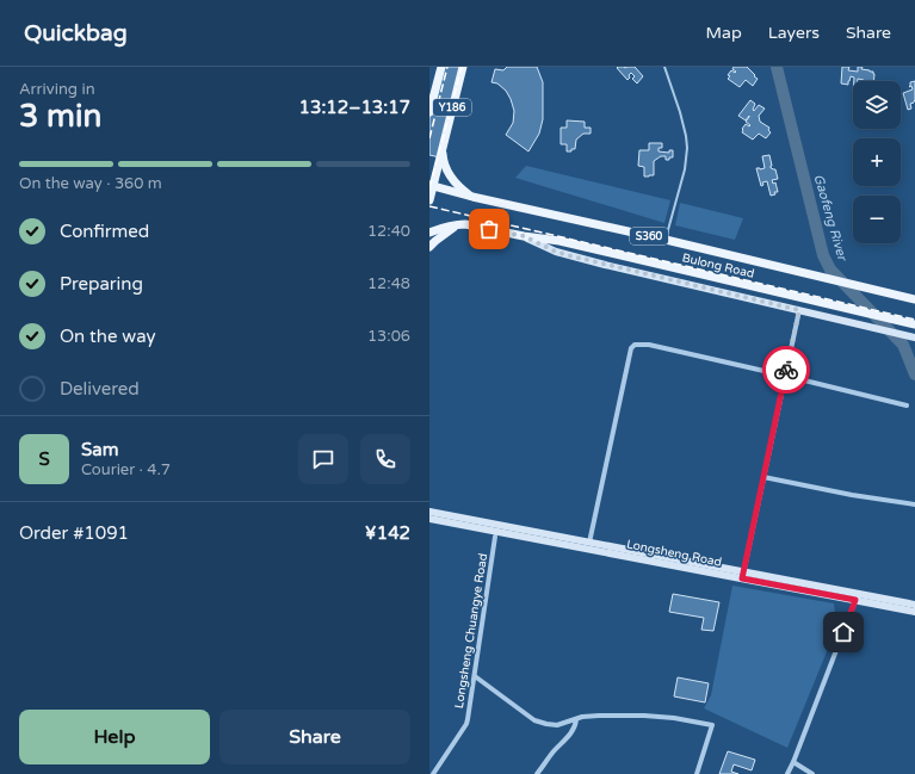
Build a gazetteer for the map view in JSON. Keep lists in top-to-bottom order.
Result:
{
  "streets": {
    "main road": [
      "Y186",
      "S360",
      "Bulong Road",
      "Longsheng Road"
    ],
    "street": ["Longsheng Chuangye Road"]
  },
  "crossings": [
    ["Y186", "Bulong Road"]
  ],
  "water": ["Gaofeng River"],
  "page": {
    "header": "Quickbag",
    "nav": ["Map", "Layers", "Share"],
    "heading": ["3 min", "Arriving in", "13:12–13:17"],
    "panel": [
      "Sam",
      "Courier · 4.7",
      "Order #1091",
      "¥142"
    ],
    "map_buttons": ["+", "−"],
    "bar": "On the way · 360 m",
    "list": [
      ["Confirmed", "12:40"],
      ["Preparing", "12:48"],
      ["On the way", "13:06"],
      "Delivered"
    ],
    "round": "S",
    "buttons": ["Help", "Share"]
  }
}
